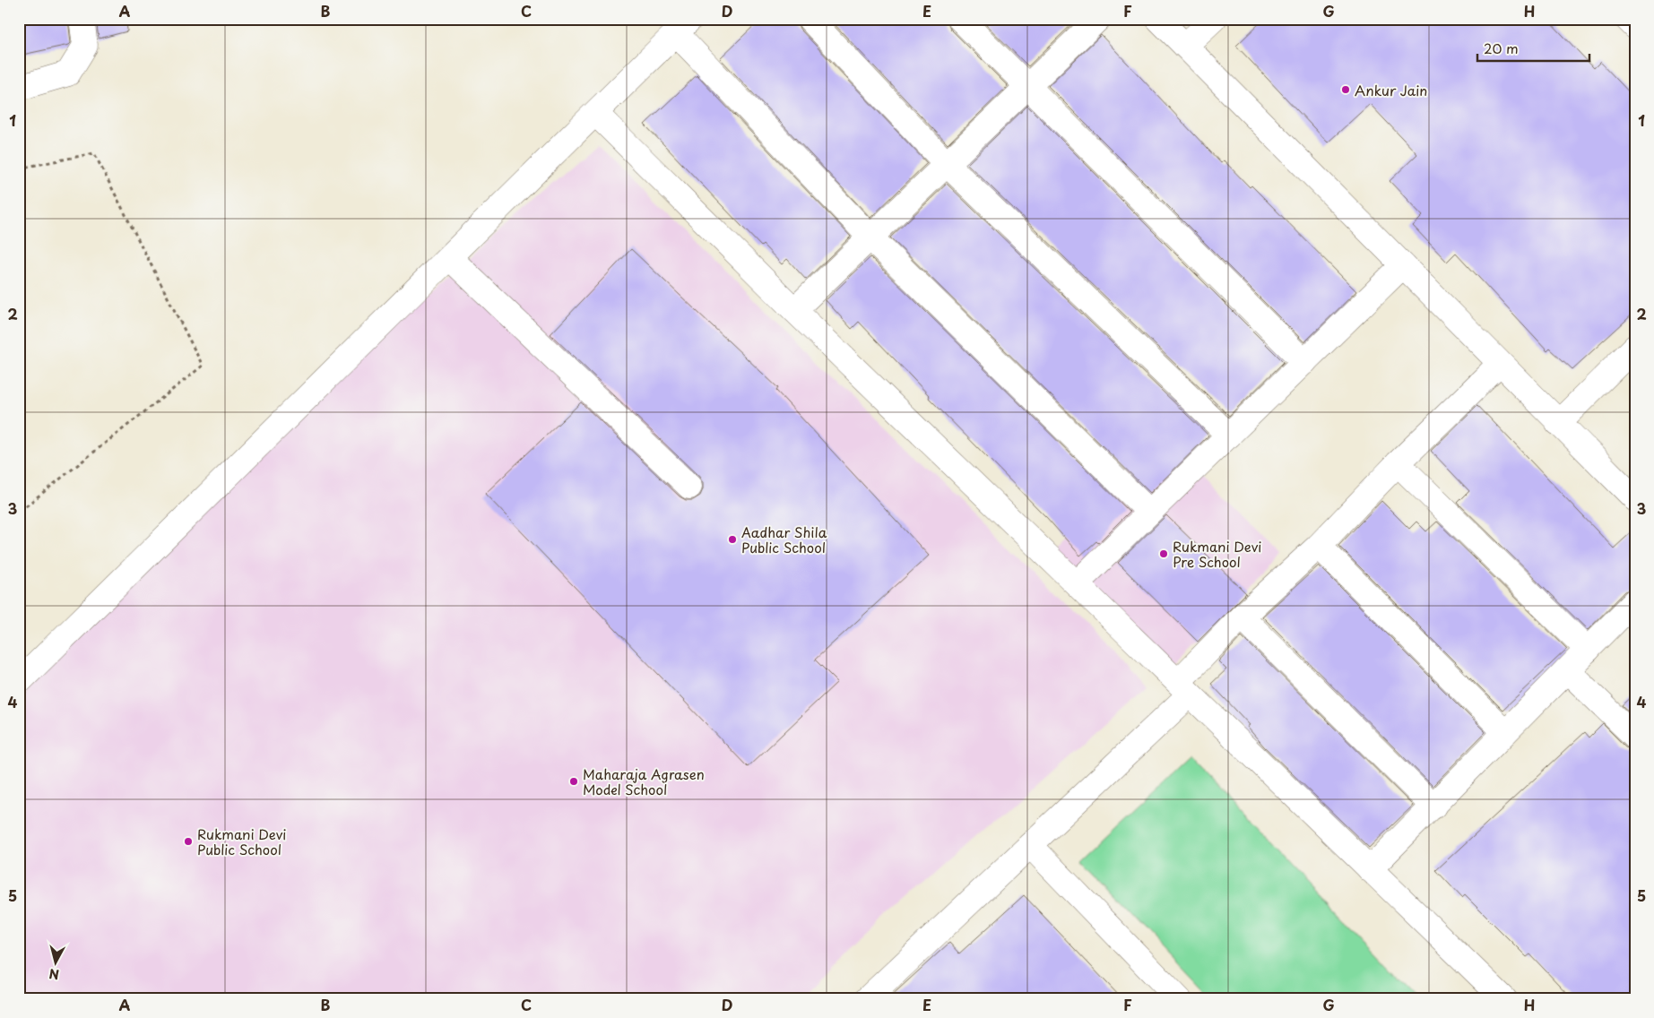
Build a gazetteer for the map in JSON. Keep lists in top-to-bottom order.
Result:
{
  "places": [
    "Ankur Jain",
    "Aadhar Shila Public School",
    "Rukmani Devi Pre School",
    "Maharaja Agrasen Model School",
    "Rukmani Devi Public School"
  ],
  "scale_bar": "20 m",
  "north": "bottom",
  "grid": {
    "columns": [
      "A",
      "B",
      "C",
      "D",
      "E",
      "F",
      "G",
      "H"
    ],
    "rows": [
      "1",
      "2",
      "3",
      "4",
      "5"
    ]
  }
}
